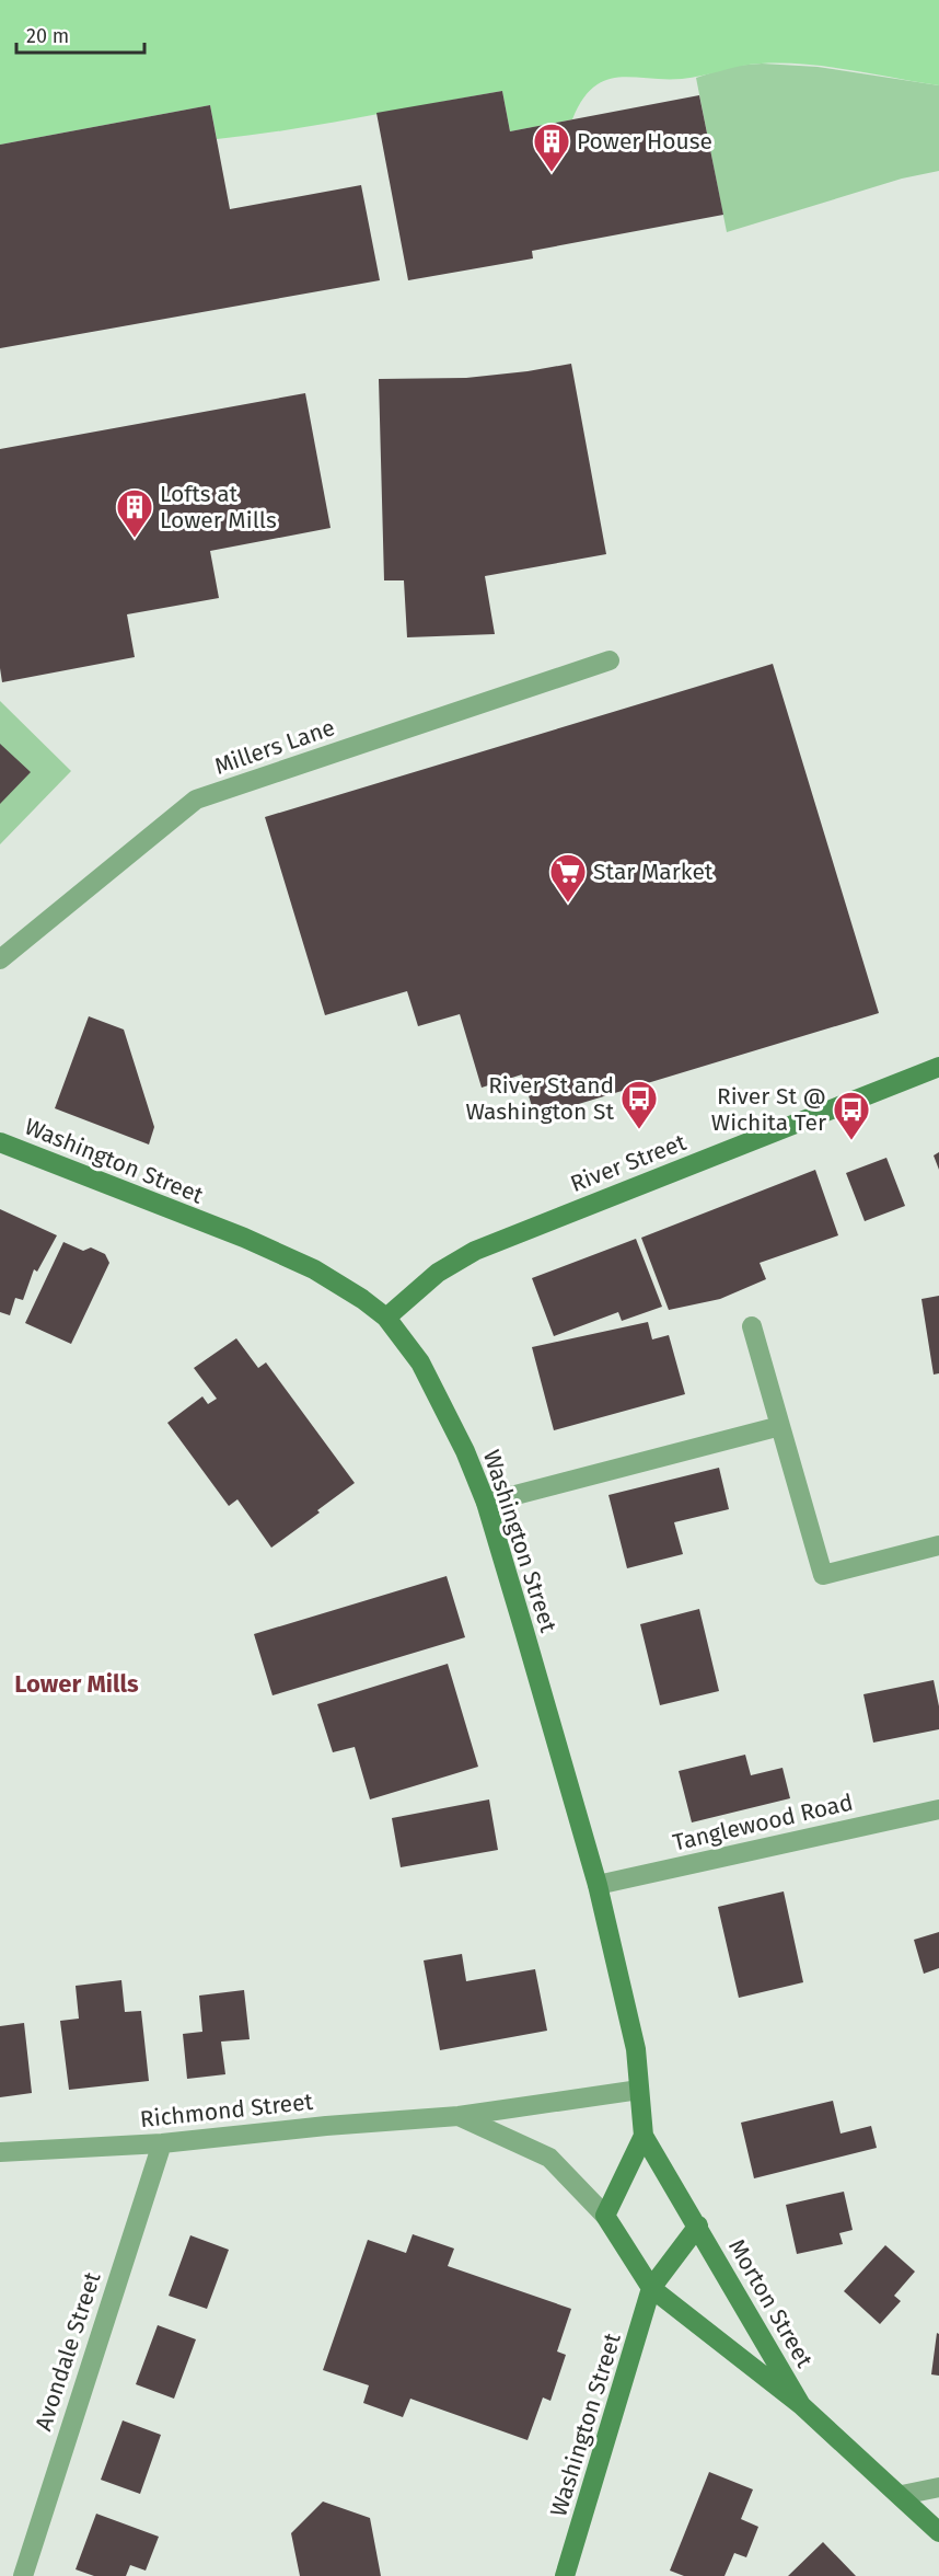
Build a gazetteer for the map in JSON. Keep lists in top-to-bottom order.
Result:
{
  "streets": {
    "main road": ["Washington Street", "River Street", "Morton Street"],
    "street": [
      "Millers Lane",
      "Tanglewood Road",
      "Richmond Street",
      "Avondale Street"
    ]
  },
  "crossings": [
    ["Washington Street", "River Street"],
    ["Washington Street", "Tanglewood Road"],
    ["Washington Street", "Richmond Street"],
    ["Washington Street", "Morton Street"],
    ["Richmond Street", "Avondale Street"]
  ],
  "districts": ["Lower Mills"],
  "places": {
    "building": ["Power House", "Lofts at Lower Mills"],
    "supermarket": ["Star Market"],
    "bus stop": ["River St and Washington St", "River St @ Wichita Ter"]
  },
  "scale_bar": "20 m"
}
